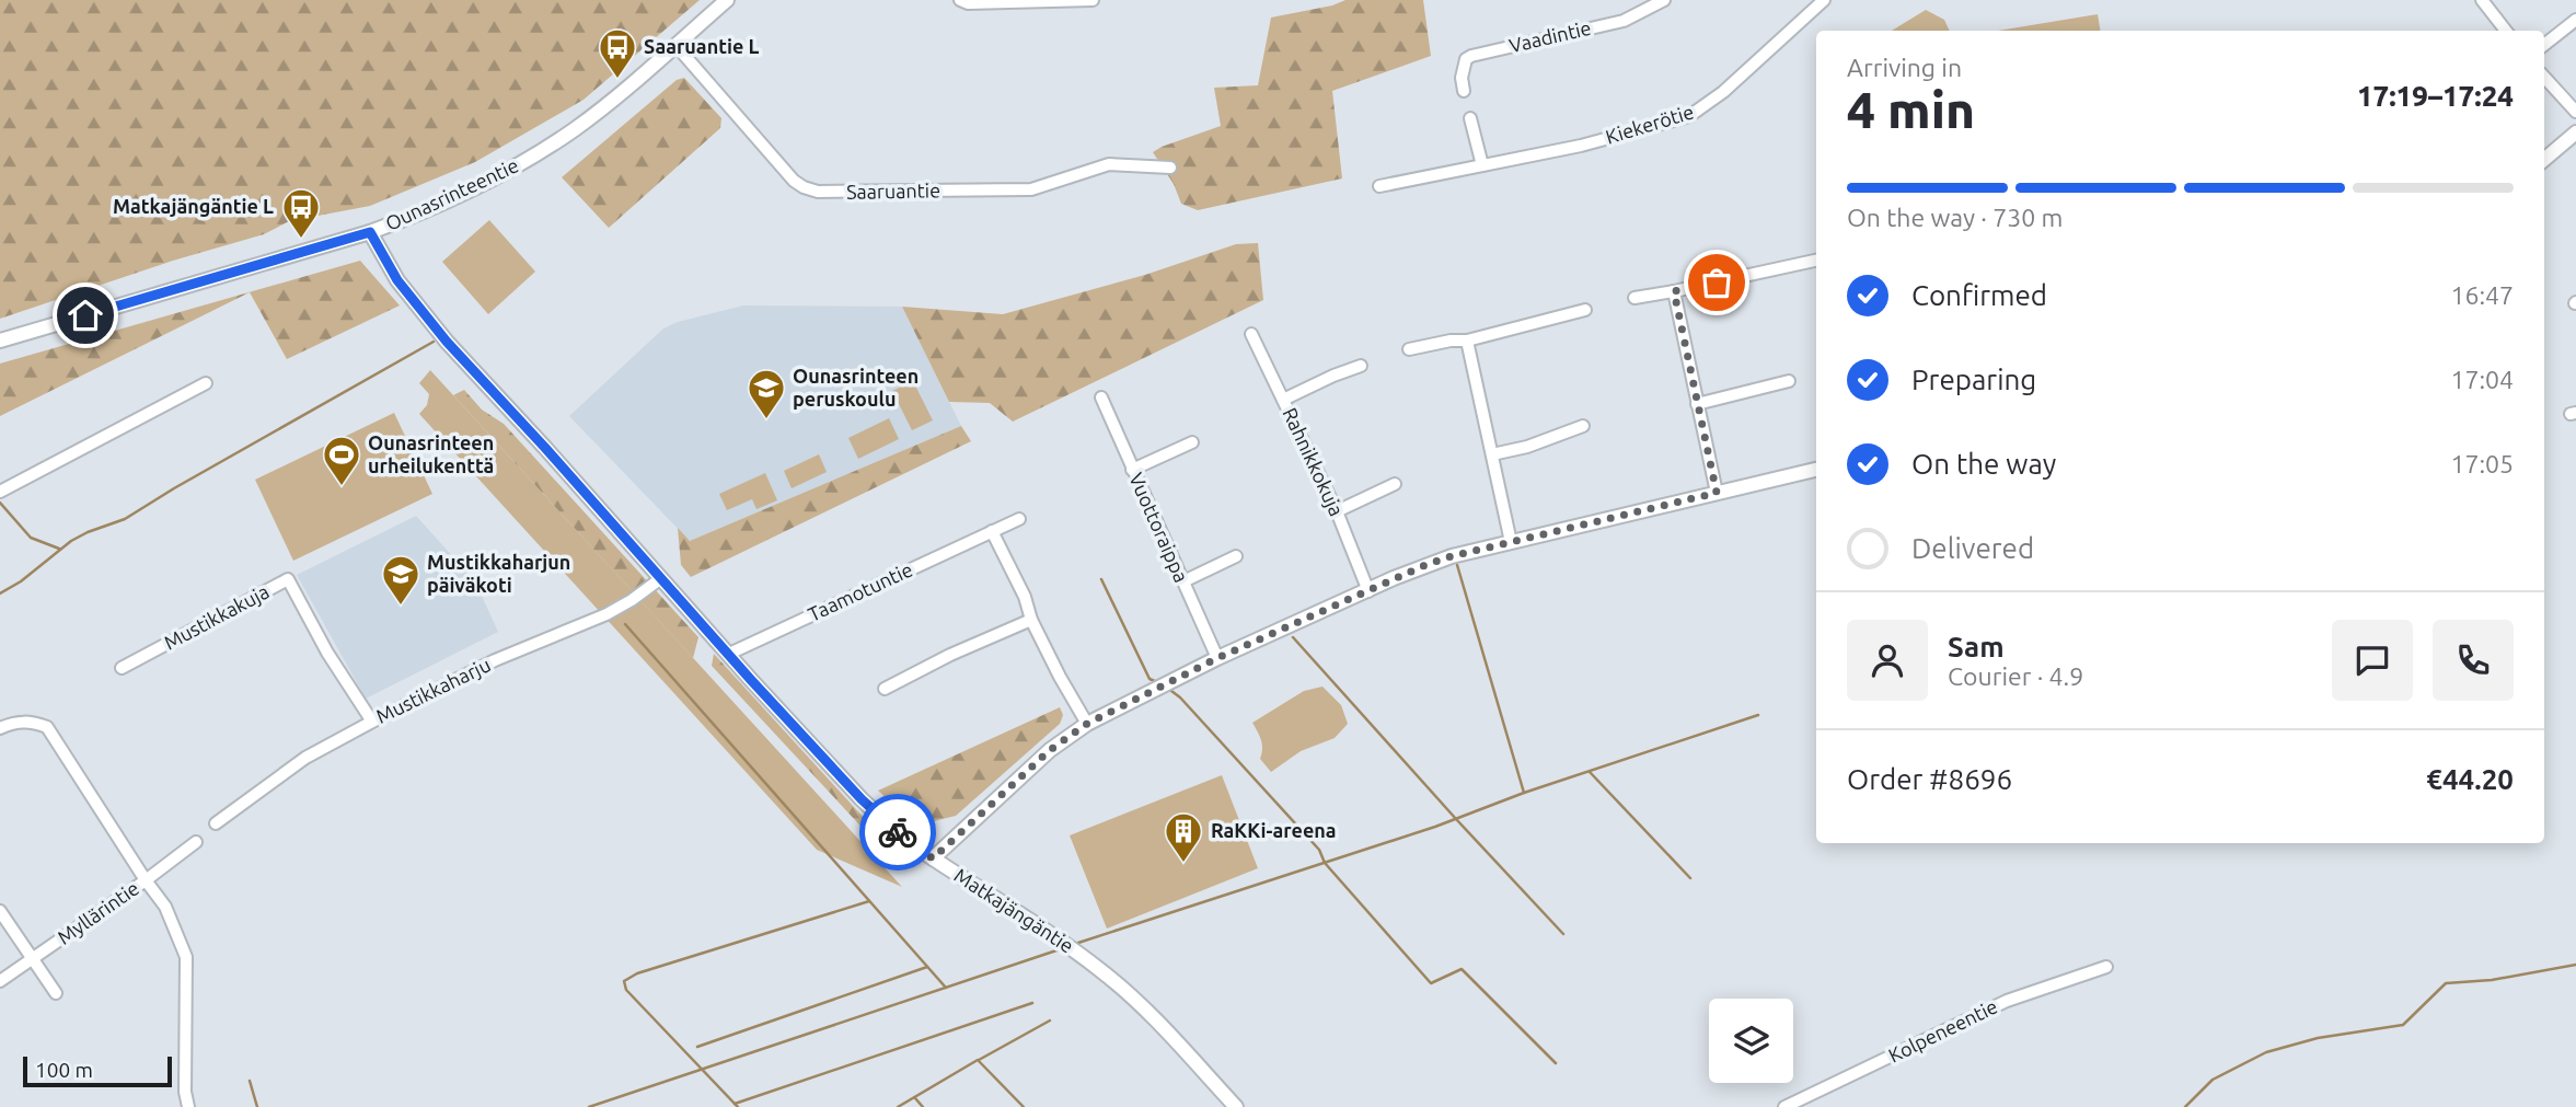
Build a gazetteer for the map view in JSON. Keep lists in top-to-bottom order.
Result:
{
  "streets": {
    "street": [
      "Vaadintie",
      "Kiekerötie",
      "Saaruantie",
      "Ounasrinteentie",
      "Rahnikkokuja",
      "Vuottoraippa",
      "Taamotuntie",
      "Mustikkakuja",
      "Mustikkaharju",
      "Matkajängäntie",
      "Myllärintie",
      "Kolpeneentie"
    ]
  },
  "crossings": [
    ["Saaruantie", "Ounasrinteentie"],
    ["Ounasrinteentie", "Matkajängäntie"],
    ["Taamotuntie", "Matkajängäntie"],
    ["Mustikkakuja", "Mustikkaharju"],
    ["Mustikkaharju", "Matkajängäntie"]
  ],
  "places": {
    "bus stop": ["Saaruantie L", "Matkajängäntie L"],
    "school or university": ["Ounasrinteen peruskoulu", "Mustikkaharjun päiväkoti"],
    "sports": ["Ounasrinteen urheilukenttä"],
    "building": ["RaKKi-areena"]
  },
  "scale_bar": "100 m",
  "page": {
    "heading": ["4 min", "Arriving in", "17:19–17:24"],
    "panel": [
      "Sam",
      "Courier · 4.9",
      "Order #8696",
      "€44.20"
    ],
    "bar": "On the way · 730 m",
    "list": [
      ["Confirmed", "16:47"],
      ["Preparing", "17:04"],
      ["On the way", "17:05"],
      "Delivered"
    ],
    "scale": "100 m"
  }
}
